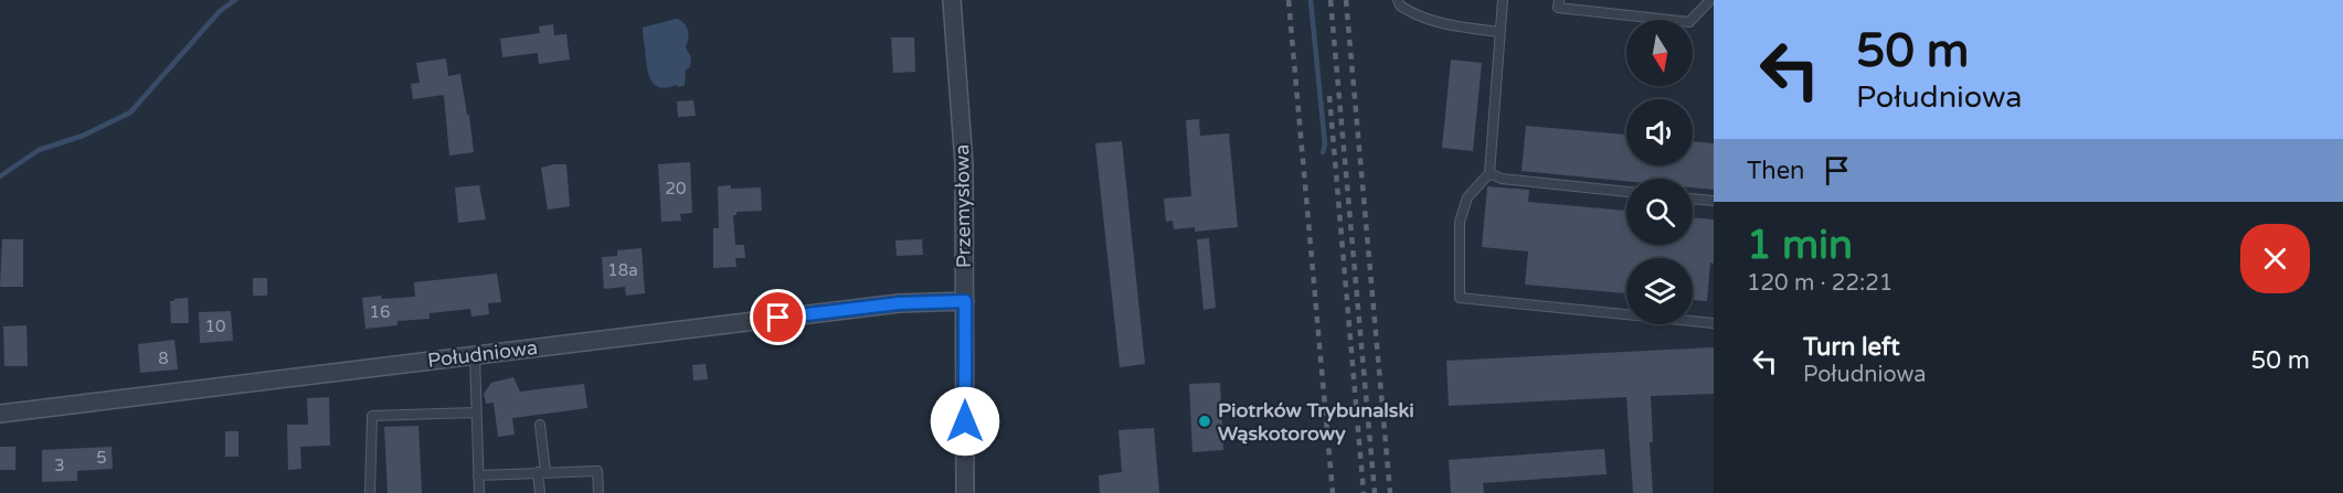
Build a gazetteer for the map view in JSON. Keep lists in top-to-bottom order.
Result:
{
  "streets": {
    "street": ["Przemysłowa", "Południowa"]
  },
  "crossings": [
    ["Przemysłowa", "Południowa"]
  ],
  "places": ["Piotrków Trybunalski Wąskotorowy"],
  "house_numbers": [
    "20",
    "18a",
    "16",
    "10",
    "8",
    "5",
    "3"
  ],
  "north": "bottom",
  "page": {
    "turn": ["50 m", "Południowa"],
    "then": "Then",
    "heading": ["1 min", "120 m · 22:21"],
    "list": [
      {
        "name": "Turn left",
        "note": "Południowa",
        "value": "50 m"
      }
    ]
  }
}
